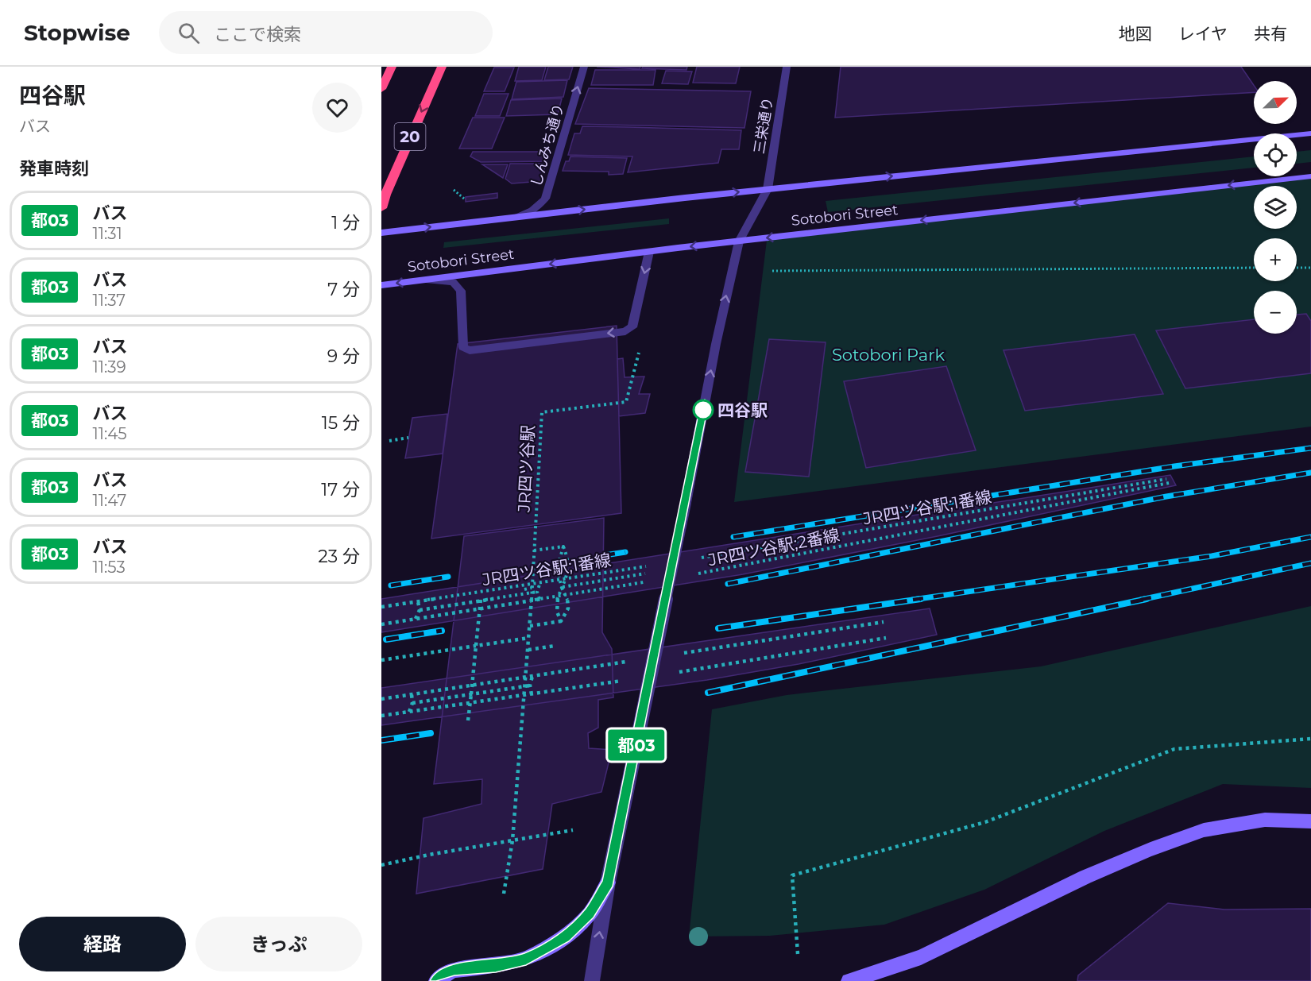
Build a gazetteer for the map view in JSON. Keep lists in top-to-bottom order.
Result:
{
  "streets": {
    "highway": ["20"],
    "main road": ["Sotobori Street"],
    "street": ["三栄通り", "しんみち通り"],
    "path": ["JR四ツ谷駅", "JR四ツ谷駅;1番線", "JR四ツ谷駅;2番線"]
  },
  "crossings": [
    ["三栄通り", "Sotobori Street"],
    ["JR四ツ谷駅;1番線", "JR四ツ谷駅;2番線"]
  ],
  "one_way": ["三栄通り", "しんみち通り"],
  "parks": ["Sotobori Park"],
  "places": ["四谷駅"],
  "lines": ["bus line 都03"],
  "north": "top right",
  "page": {
    "header": "Stopwise",
    "search": "ここで検索",
    "nav": ["地図", "レイヤ", "共有"],
    "heading": [
      ["四谷駅", "バス"],
      "発車時刻"
    ],
    "on_map": "都03",
    "map_buttons": ["+", "−"],
    "list": [
      {
        "mark": "都03",
        "name": "バス",
        "note": "11:31",
        "value": "1 分"
      },
      {
        "mark": "都03",
        "name": "バス",
        "note": "11:37",
        "value": "7 分"
      },
      {
        "mark": "都03",
        "name": "バス",
        "note": "11:39",
        "value": "9 分"
      },
      {
        "mark": "都03",
        "name": "バス",
        "note": "11:45",
        "value": "15 分"
      },
      {
        "mark": "都03",
        "name": "バス",
        "note": "11:47",
        "value": "17 分"
      },
      {
        "mark": "都03",
        "name": "バス",
        "note": "11:53",
        "value": "23 分"
      }
    ],
    "buttons": ["経路", "きっぷ"]
  }
}
